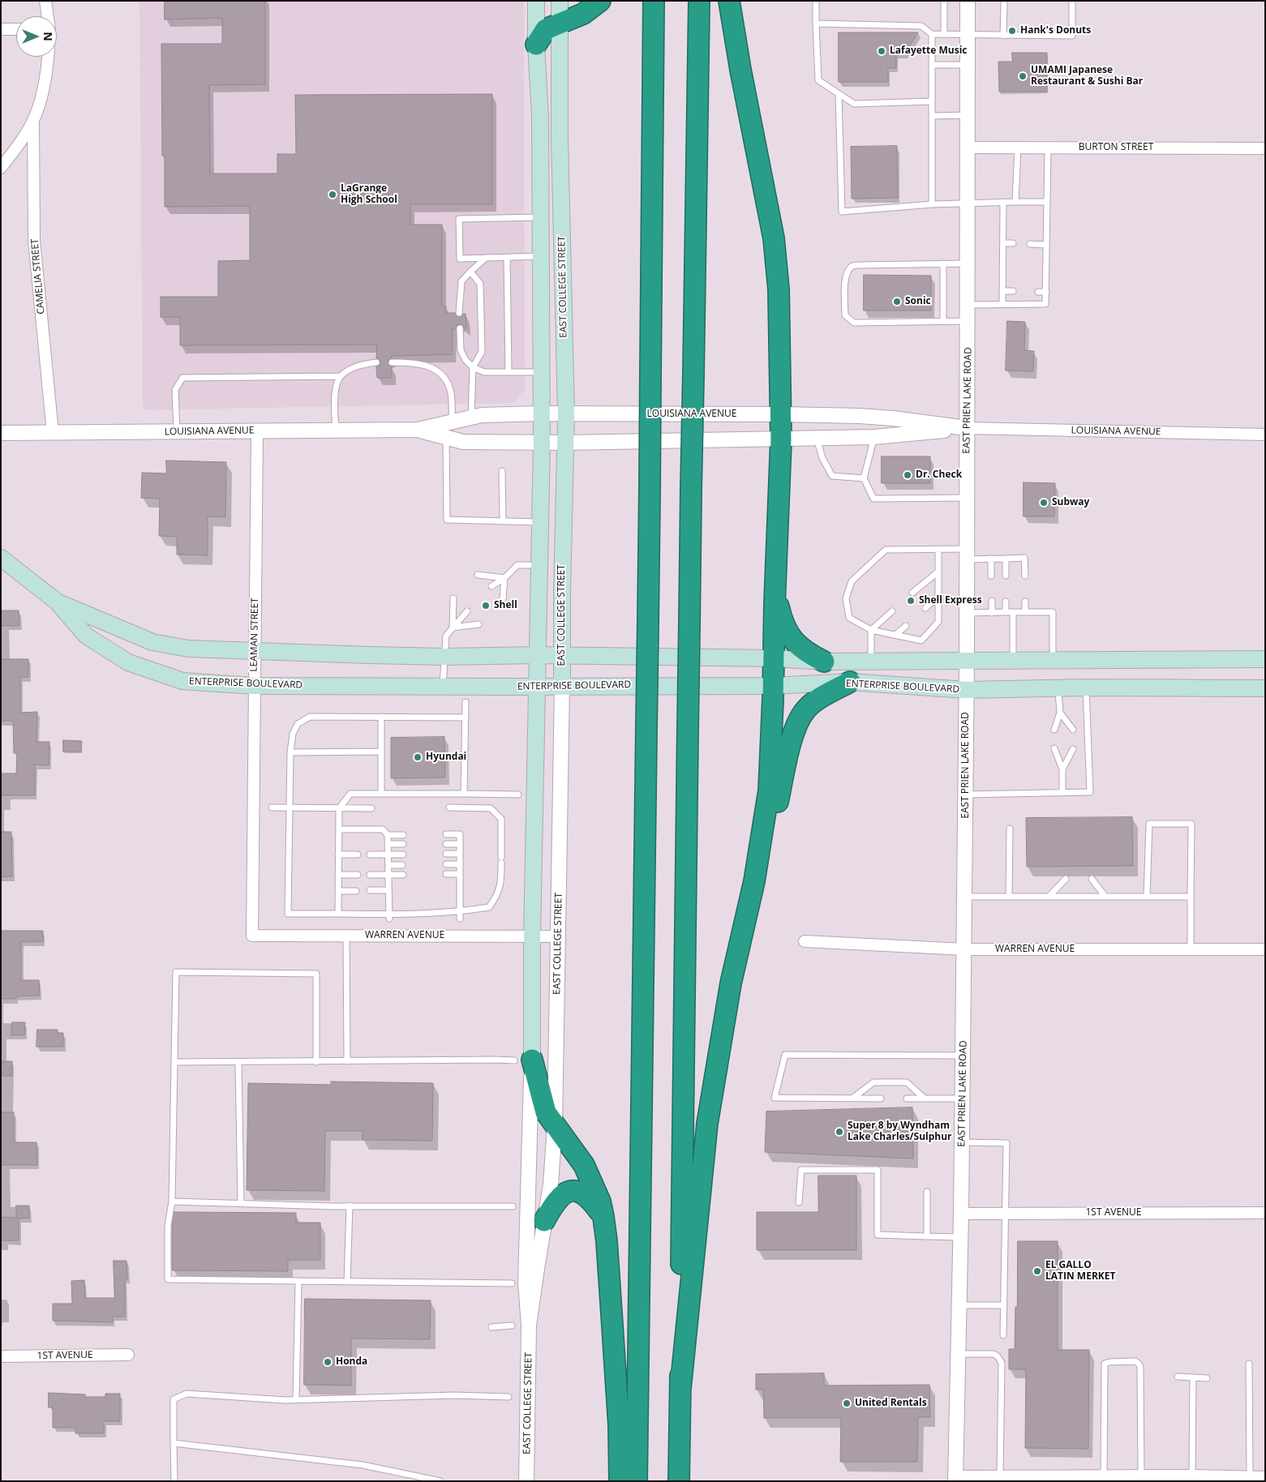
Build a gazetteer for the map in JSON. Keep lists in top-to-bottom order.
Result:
{
  "streets": {
    "main road": ["EAST COLLEGE STREET", "ENTERPRISE BOULEVARD"],
    "street": [
      "BURTON STREET",
      "CAMELIA STREET",
      "EAST PRIEN LAKE ROAD",
      "LOUISIANA AVENUE",
      "LEAMAN STREET",
      "WARREN AVENUE",
      "1ST AVENUE"
    ]
  },
  "crossings": [
    ["BURTON STREET", "EAST PRIEN LAKE ROAD"],
    ["CAMELIA STREET", "LOUISIANA AVENUE"],
    ["EAST COLLEGE STREET", "LOUISIANA AVENUE"],
    ["EAST COLLEGE STREET", "ENTERPRISE BOULEVARD"],
    ["EAST COLLEGE STREET", "WARREN AVENUE"],
    ["EAST PRIEN LAKE ROAD", "LOUISIANA AVENUE"],
    ["EAST PRIEN LAKE ROAD", "ENTERPRISE BOULEVARD"],
    ["EAST PRIEN LAKE ROAD", "WARREN AVENUE"],
    ["EAST PRIEN LAKE ROAD", "1ST AVENUE"],
    ["LOUISIANA AVENUE", "LEAMAN STREET"],
    ["LEAMAN STREET", "ENTERPRISE BOULEVARD"],
    ["LEAMAN STREET", "WARREN AVENUE"]
  ],
  "places": [
    "Hank's Donuts",
    "Lafayette Music",
    "UMAMI Japanese Restaurant & Sushi Bar",
    "LaGrange High School",
    "Sonic",
    "Dr. Check",
    "Subway",
    "Shell Express",
    "Shell",
    "Hyundai",
    "Super 8 by Wyndham Lake Charles/Sulphur",
    "EL GALLO LATIN MERKET",
    "Honda",
    "United Rentals"
  ],
  "north": "right"
}
